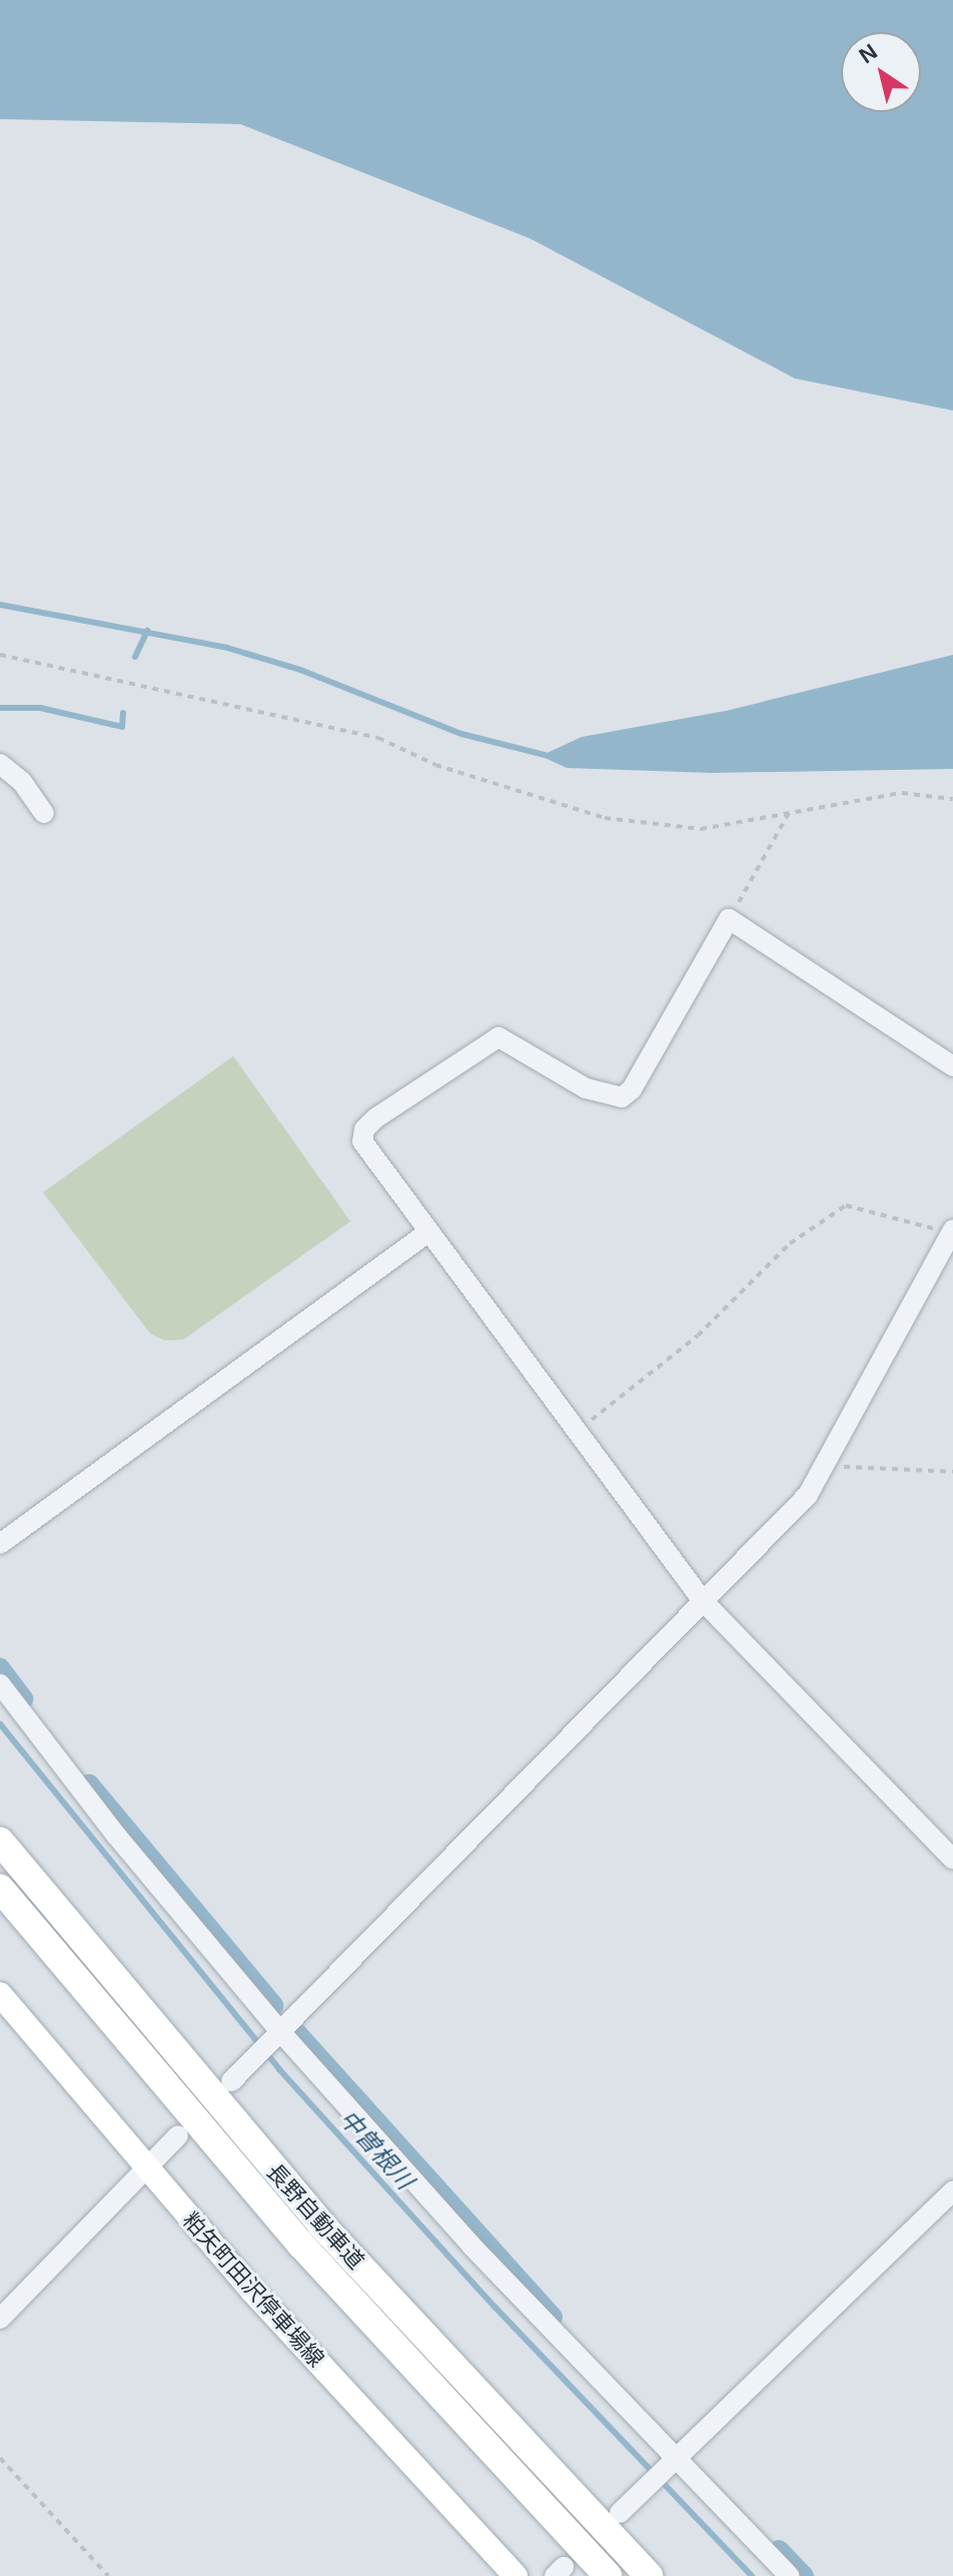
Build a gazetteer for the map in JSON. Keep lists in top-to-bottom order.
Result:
{
  "streets": {
    "highway": ["長野自動車道"],
    "main road": ["粕矢町田沢停車場線"]
  },
  "water": ["中曽根川"],
  "north": "top left"
}
